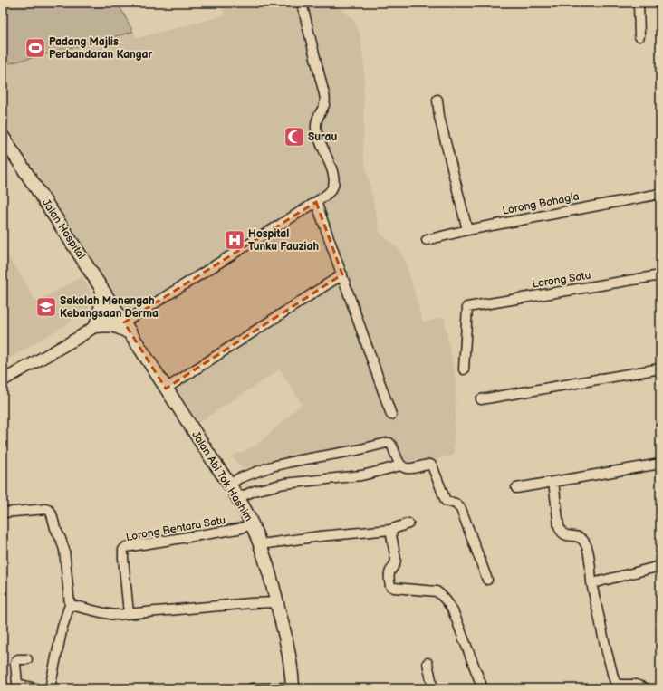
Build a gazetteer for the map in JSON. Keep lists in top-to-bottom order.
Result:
{
  "streets": {
    "main road": ["Jalan Hospital", "Jalan Abi Tok Hashim"],
    "street": ["Lorong Bahagia", "Lorong Satu", "Lorong Bentara Satu"]
  },
  "crossings": [
    ["Jalan Hospital", "Jalan Abi Tok Hashim"],
    ["Jalan Abi Tok Hashim", "Lorong Bentara Satu"]
  ],
  "places": {
    "sports": ["Padang Majlis Perbandaran Kangar"],
    "mosque": ["Surau"],
    "hospital": ["Hospital Tunku Fauziah"],
    "school or university": ["Sekolah Menengah Kebangsaan Derma"]
  }
}
